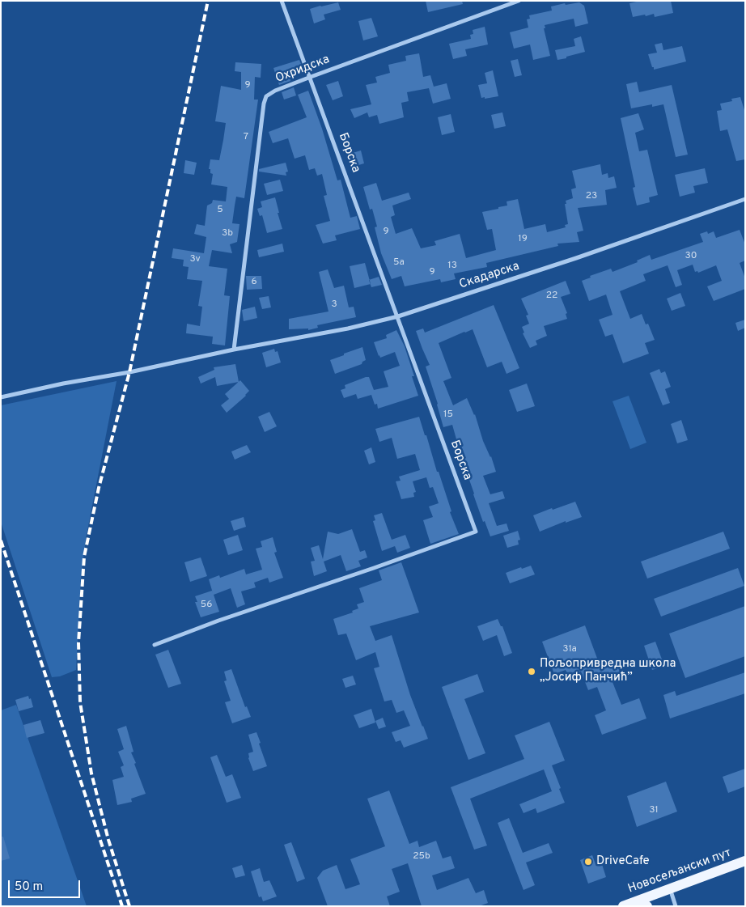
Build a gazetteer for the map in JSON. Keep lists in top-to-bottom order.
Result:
{
  "streets": {
    "main road": ["Новосељански пут"],
    "street": ["Охридска", "Борска", "Скадарска"]
  },
  "crossings": [
    ["Охридска", "Борска"],
    ["Охридска", "Скадарска"],
    ["Борска", "Скадарска"]
  ],
  "places": ["Пољопривредна школа „Јосиф Панчић”", "DriveCafe"],
  "house_numbers": [
    "9",
    "7",
    "23",
    "5",
    "9",
    "3b",
    "19",
    "30",
    "3v",
    "5a",
    "13",
    "9",
    "6",
    "22",
    "3",
    "15",
    "56",
    "31a",
    "31",
    "25b"
  ],
  "scale_bar": "50 m"
}
